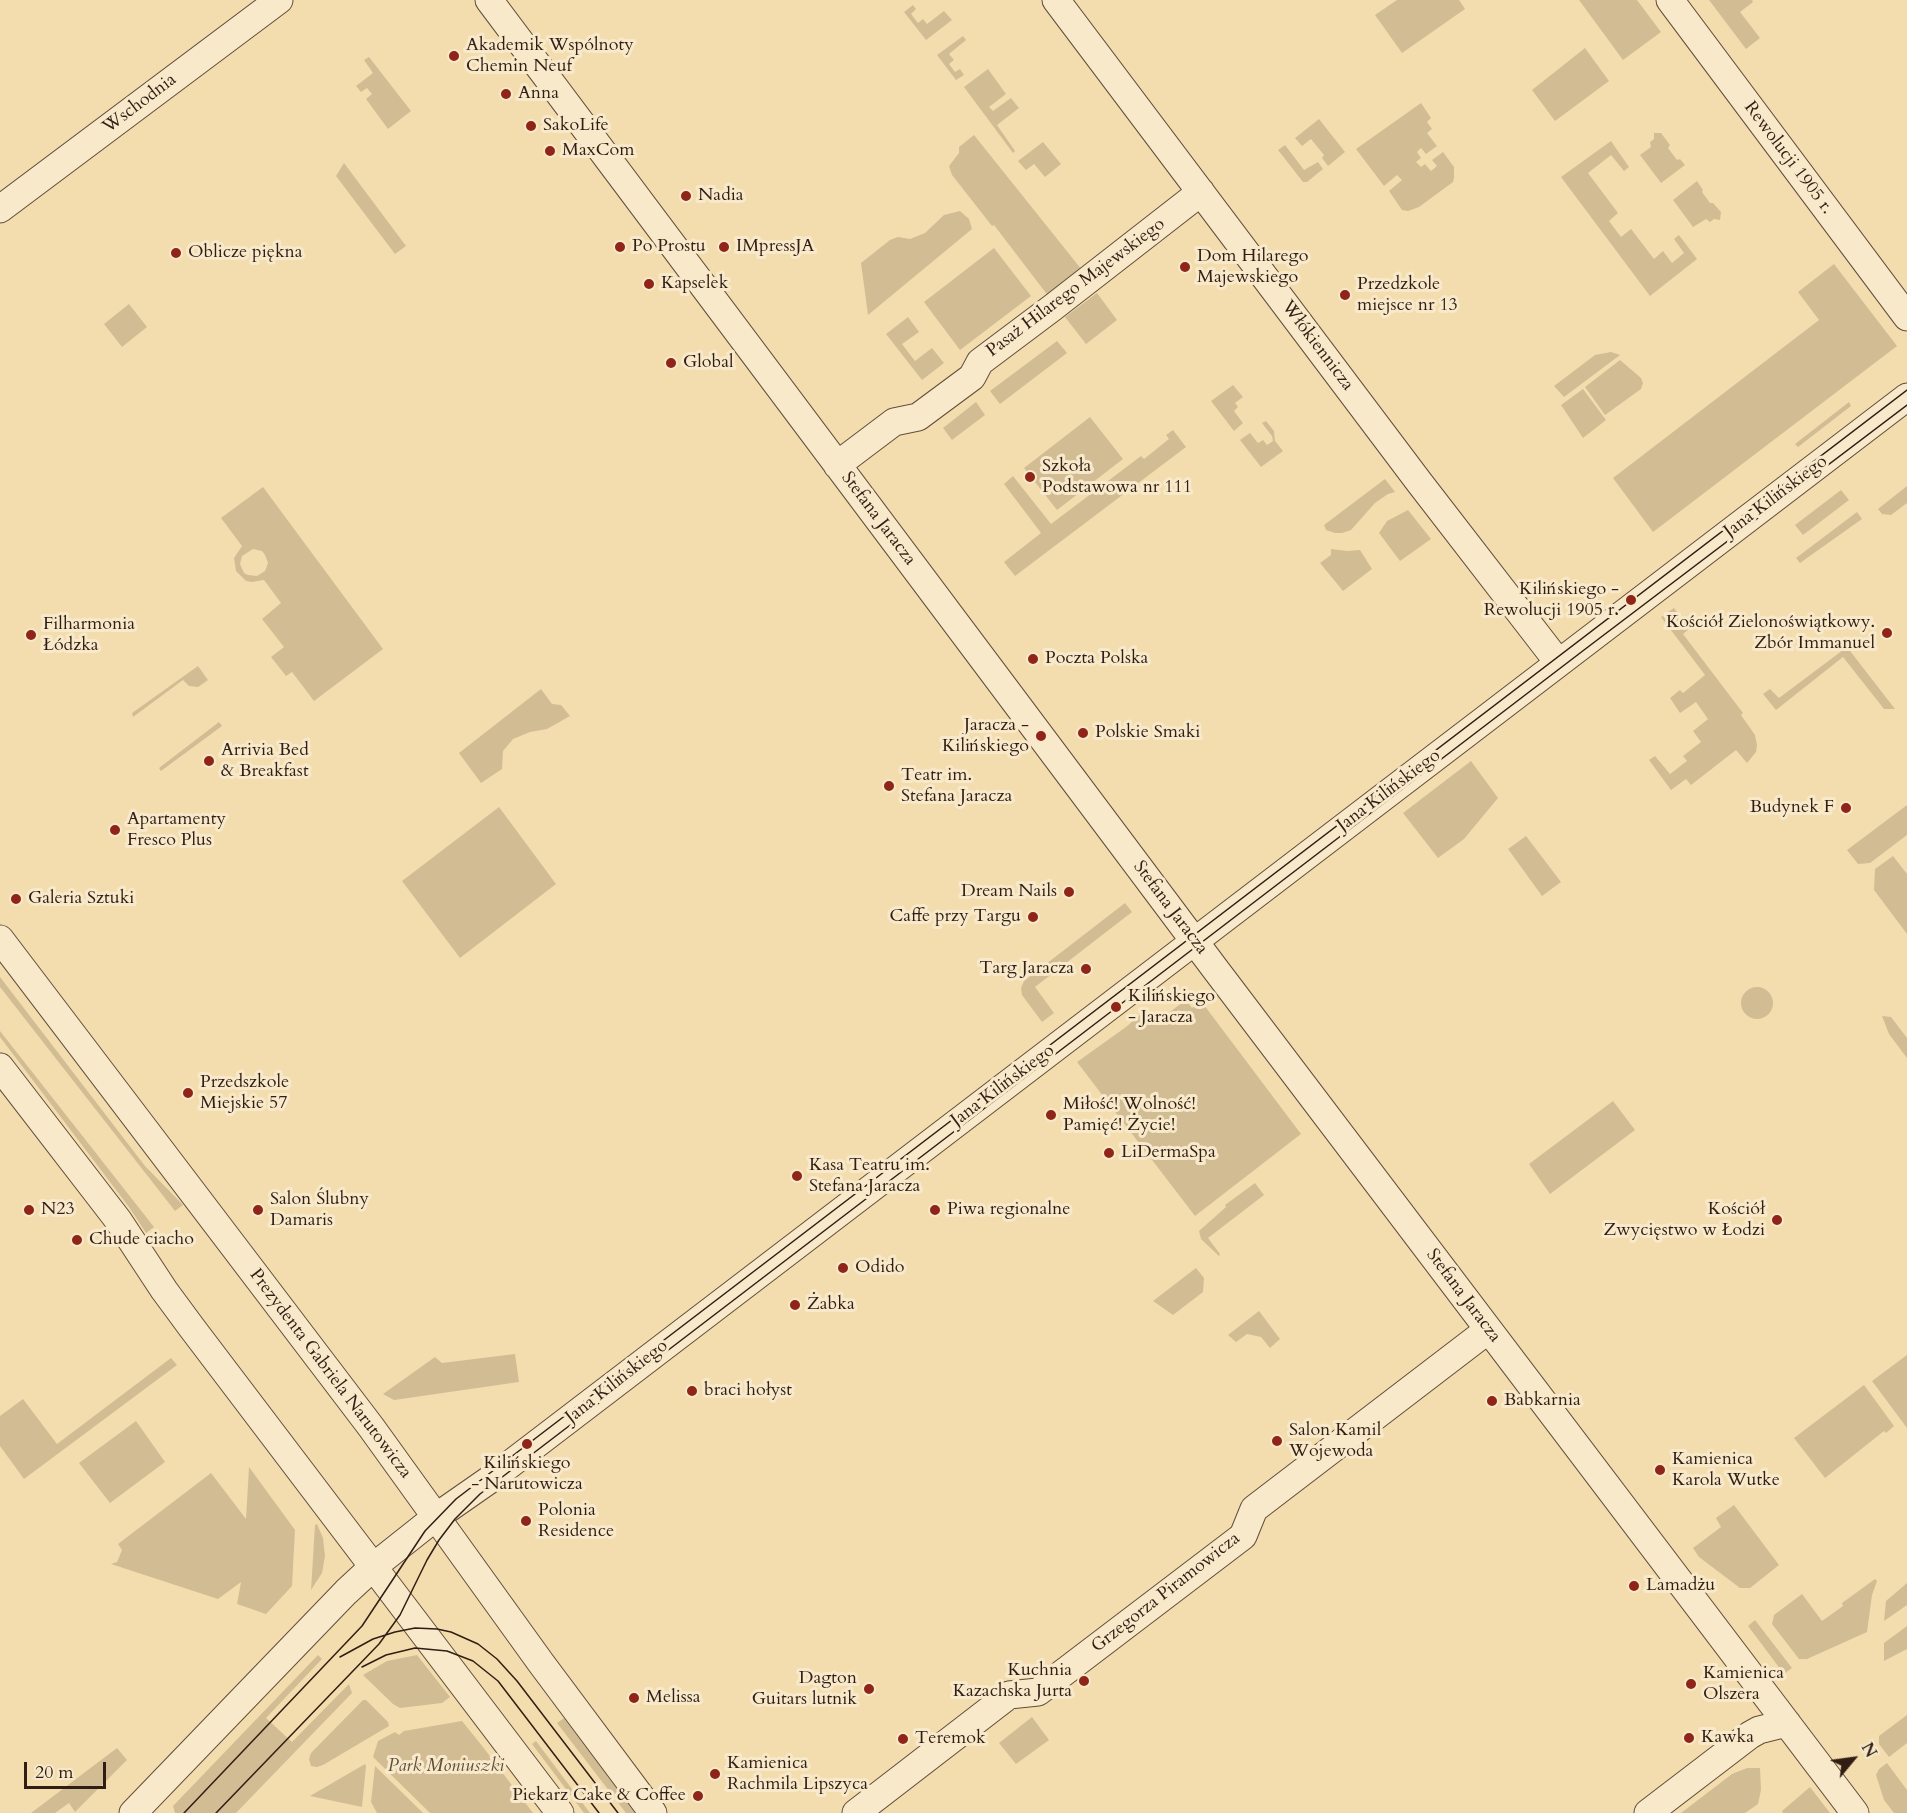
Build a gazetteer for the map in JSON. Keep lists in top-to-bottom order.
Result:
{
  "streets": {
    "street": [
      "Wschodnia",
      "Rewolucji 1905 r.",
      "Pasaż Hilarego Majewskiego",
      "Włókiennicza",
      "Jana Kilińskiego",
      "Stefana Jaracza",
      "Prezydenta Gabriela Narutowicza",
      "Grzegorza Piramowicza"
    ]
  },
  "crossings": [
    ["Pasaż Hilarego Majewskiego", "Włókiennicza"],
    ["Pasaż Hilarego Majewskiego", "Stefana Jaracza"],
    ["Włókiennicza", "Jana Kilińskiego"],
    ["Jana Kilińskiego", "Stefana Jaracza"],
    ["Jana Kilińskiego", "Prezydenta Gabriela Narutowicza"],
    ["Stefana Jaracza", "Grzegorza Piramowicza"]
  ],
  "parks": ["Park Moniuszki"],
  "places": [
    "Akademik Wspólnoty Chemin Neuf",
    "Anna",
    "SakoLife",
    "MaxCom",
    "Nadia",
    "Po Prostu",
    "IMpressJA",
    "Oblicze piękna",
    "Dom Hilarego Majewskiego",
    "Kapselek",
    "Przedzkole miejsce nr 13",
    "Global",
    "Szkoła Podstawowa nr 111",
    "Kilińskiego - Rewolucji 1905 r.",
    "Kościół Zielonoświątkowy. Zbór Immanuel",
    "Filharmonia Łódzka",
    "Poczta Polska",
    "Polskie Smaki",
    "Jaracza - Kilińskiego",
    "Arrivia Bed & Breakfast",
    "Teatr im. Stefana Jaracza",
    "Budynek F",
    "Apartamenty Fresco Plus",
    "Dream Nails",
    "Galeria Sztuki",
    "Caffe przy Targu",
    "Targ Jaracza",
    "Kilińskiego - Jaracza",
    "Przedszkole Miejskie 57",
    "Miłość! Wolność! Pamięć! Życie!",
    "LiDermaSpa",
    "Kasa Teatru im. Stefana Jaracza",
    "N23",
    "Salon Ślubny Damaris",
    "Piwa regionalne",
    "Kościół Zwycięstwo w Łodzi",
    "Chude ciacho",
    "Odido",
    "Żabka",
    "braci hołyst",
    "Babkarnia",
    "Salon Kamil Wojewoda",
    "Kilińskiego - Narutowicza",
    "Kamienica Karola Wutke",
    "Polonia Residence",
    "Lamadżu",
    "Kuchnia Kazachska Jurta",
    "Kamienica Olszera",
    "Dagton Guitars lutnik",
    "Melissa",
    "Kawka",
    "Teremok",
    "Kamienica Rachmila Lipszyca",
    "Piekarz Cake & Coffee"
  ],
  "scale_bar": "20 m",
  "north": "top right"
}
